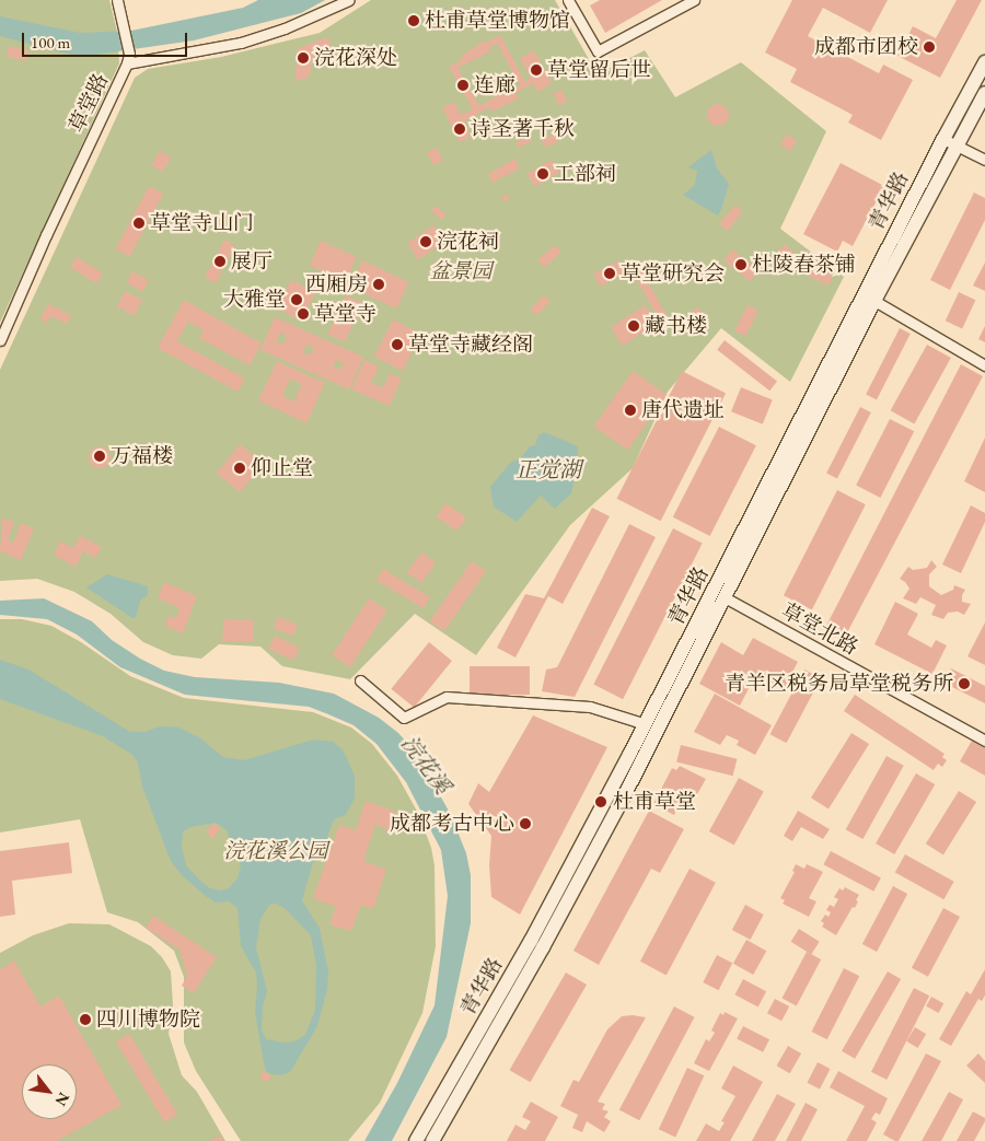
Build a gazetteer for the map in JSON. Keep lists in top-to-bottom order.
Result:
{
  "streets": {
    "main road": ["青华路"],
    "street": ["草堂路", "草堂北路"]
  },
  "crossings": [
    ["青华路", "草堂北路"]
  ],
  "water": ["正觉湖", "浣花溪"],
  "parks": ["盆景园", "浣花溪公园"],
  "places": [
    "杜甫草堂博物馆",
    "成都市团校",
    "浣花深处",
    "草堂留后世",
    "连廊",
    "诗圣著千秋",
    "工部祠",
    "草堂寺山门",
    "浣花祠",
    "展厅",
    "杜陵春茶铺",
    "草堂研究会",
    "西厢房",
    "大雅堂",
    "草堂寺",
    "藏书楼",
    "草堂寺藏经阁",
    "唐代遗址",
    "万福楼",
    "仰止堂",
    "青羊区税务局草堂税务所",
    "杜甫草堂",
    "成都考古中心",
    "四川博物院"
  ],
  "scale_bar": "100 m",
  "north": "bottom right"
}
